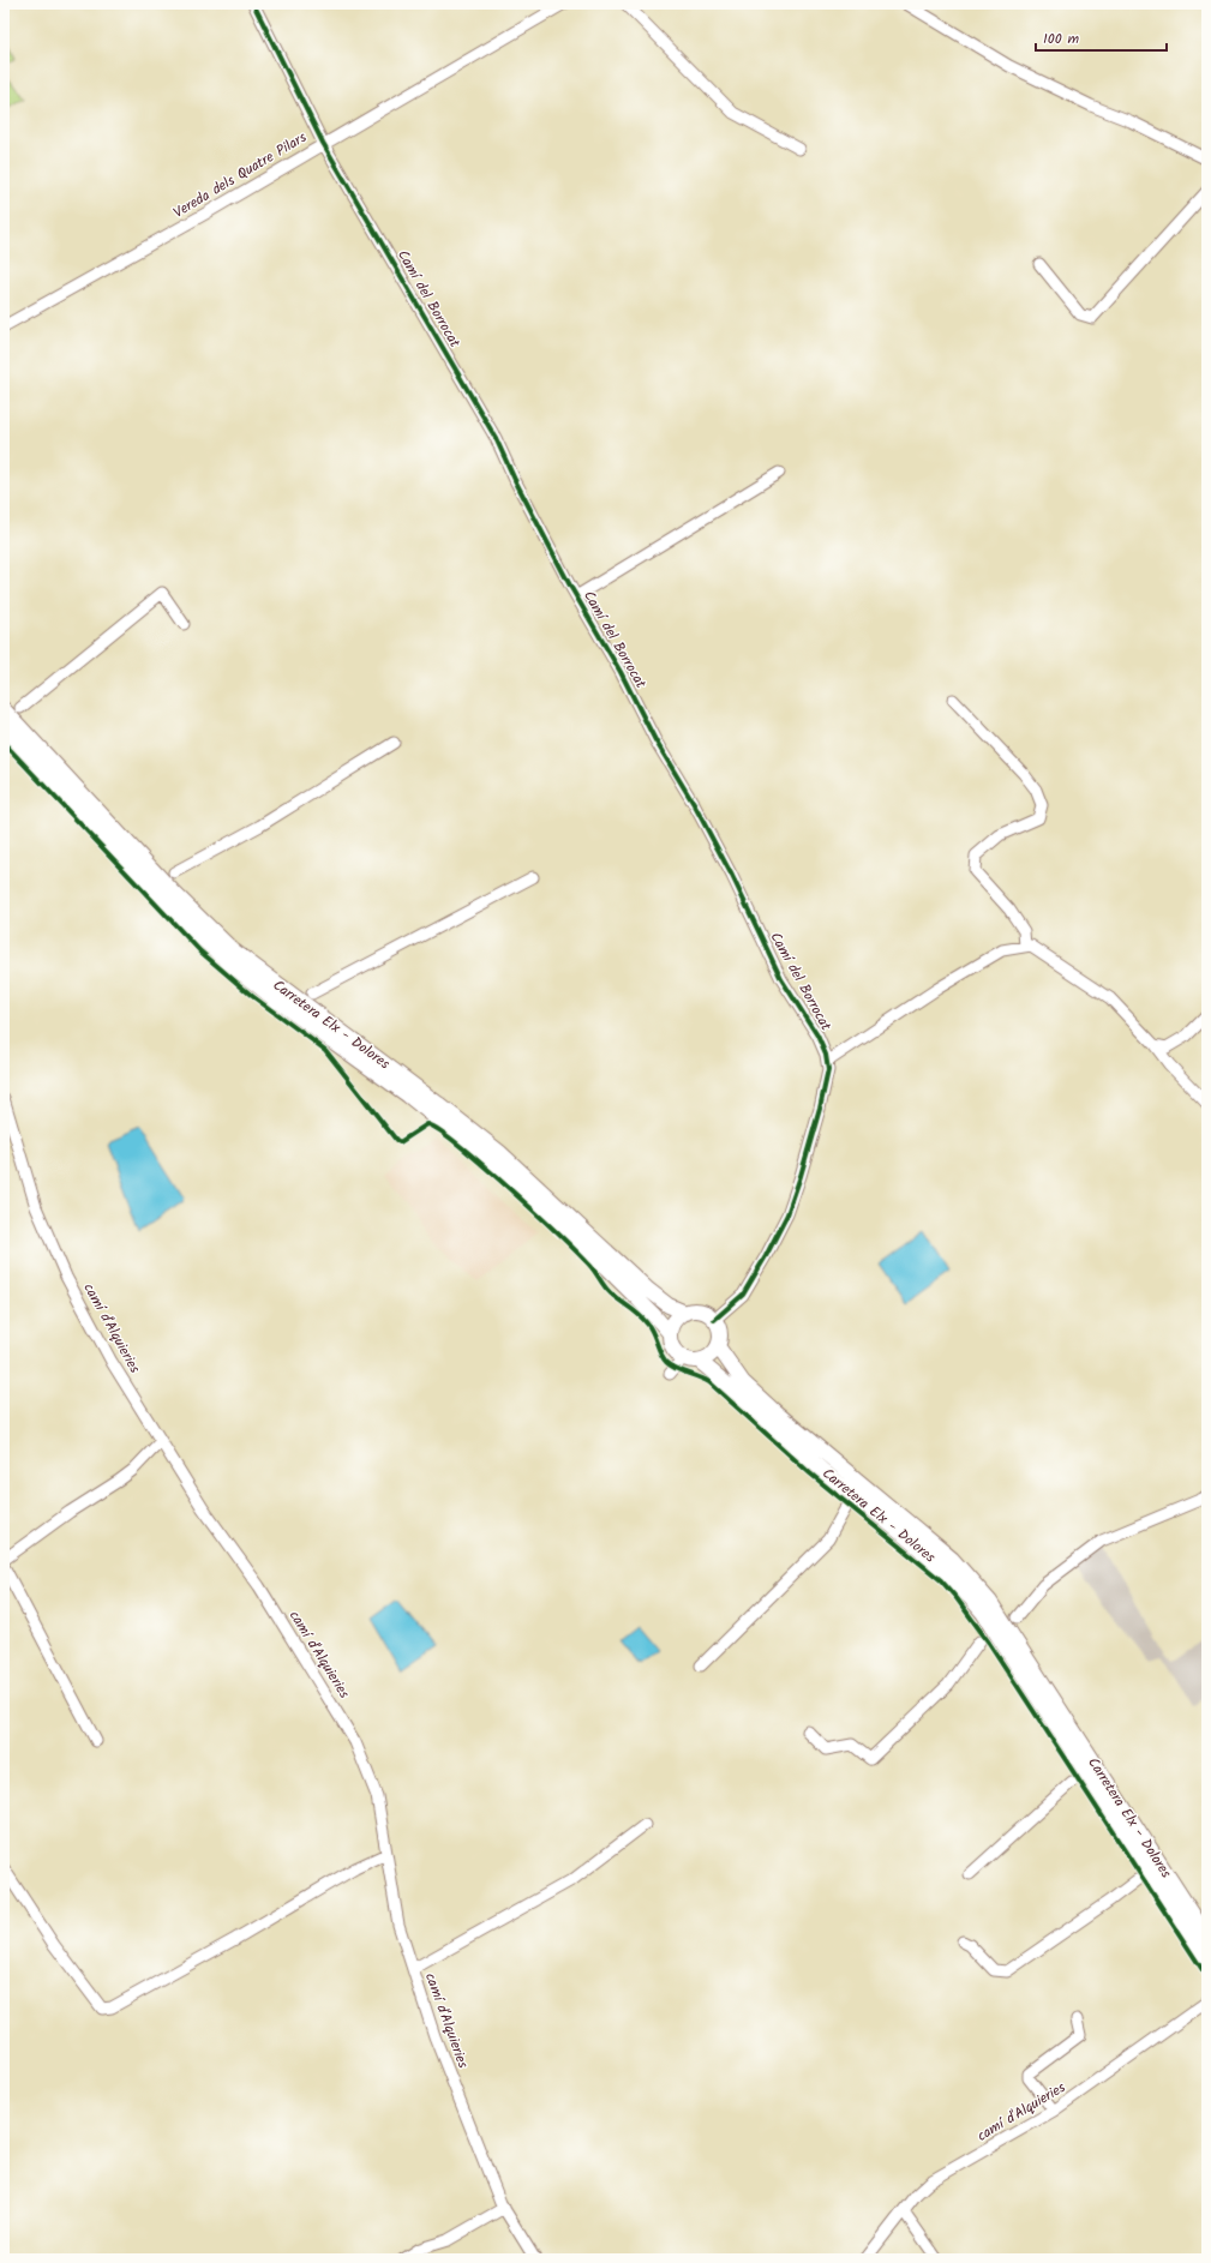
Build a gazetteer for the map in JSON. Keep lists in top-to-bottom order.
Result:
{
  "streets": {
    "main road": ["Carretera Elx - Dolores"],
    "street": ["Vereda dels Quatre Pilars", "Camí del Borrocat", "camí d'Alquieries"]
  },
  "crossings": [
    ["Vereda dels Quatre Pilars", "Camí del Borrocat"],
    ["Camí del Borrocat", "Carretera Elx - Dolores"]
  ],
  "scale_bar": "100 m"
}
